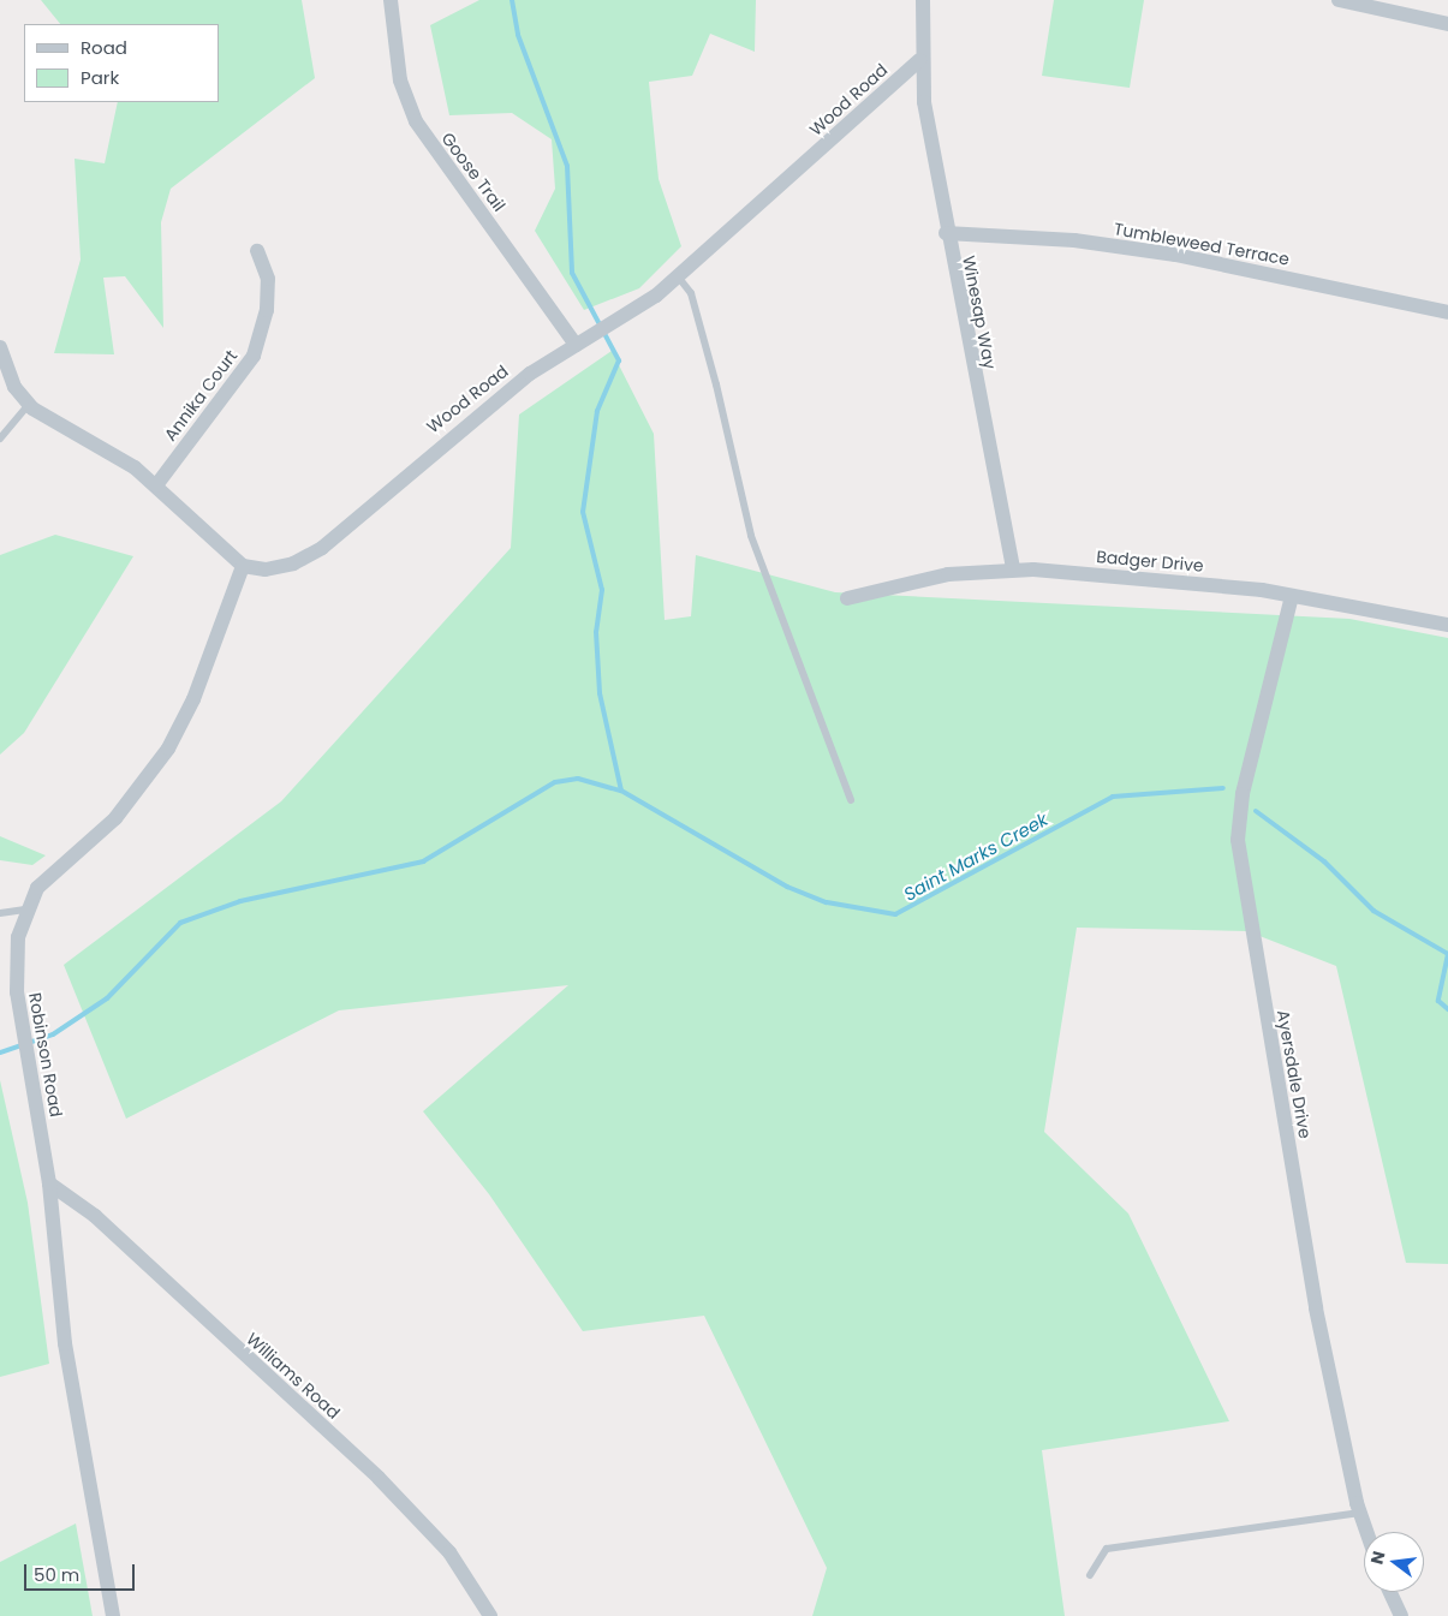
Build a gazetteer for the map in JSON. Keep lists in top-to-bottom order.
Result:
{
  "streets": {
    "street": [
      "Wood Road",
      "Goose Trail",
      "Tumbleweed Terrace",
      "Winesap Way",
      "Annika Court",
      "Badger Drive",
      "Robinson Road",
      "Ayersdale Drive",
      "Williams Road"
    ]
  },
  "crossings": [
    ["Wood Road", "Goose Trail"],
    ["Wood Road", "Winesap Way"],
    ["Wood Road", "Robinson Road"],
    ["Tumbleweed Terrace", "Winesap Way"],
    ["Winesap Way", "Badger Drive"],
    ["Badger Drive", "Ayersdale Drive"],
    ["Robinson Road", "Williams Road"]
  ],
  "water": ["Saint Marks Creek"],
  "legend": ["Road", "Park"],
  "scale_bar": "50 m",
  "north": "left"
}
